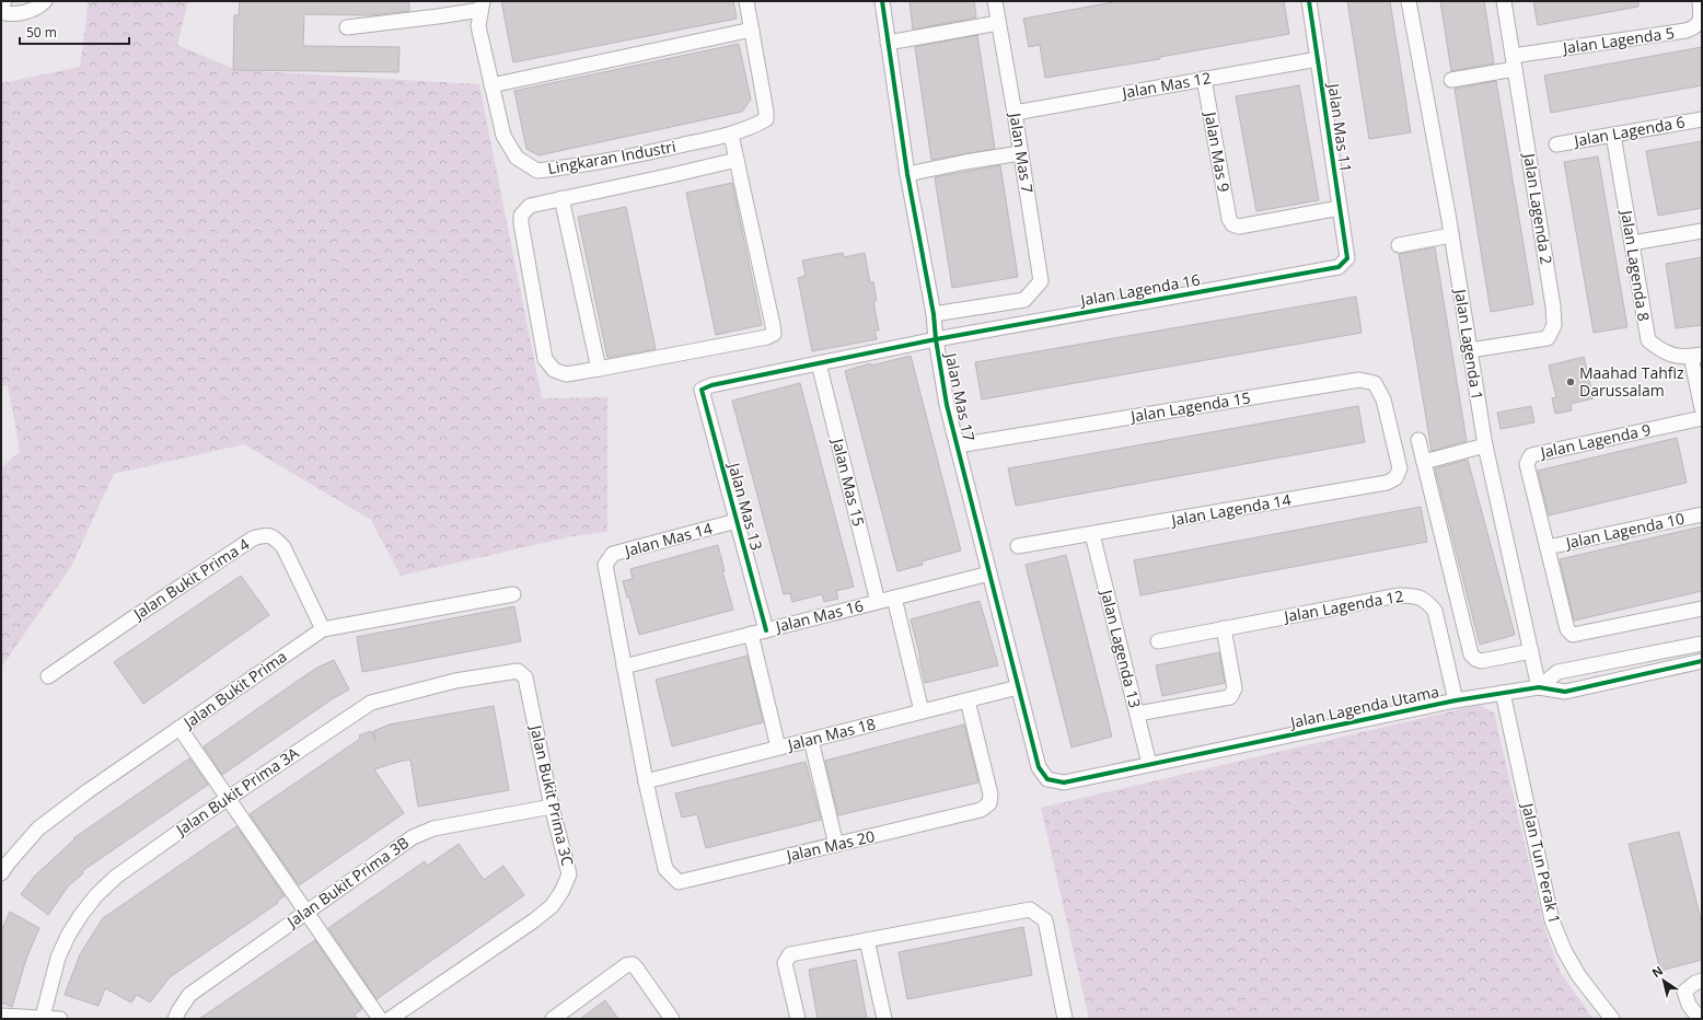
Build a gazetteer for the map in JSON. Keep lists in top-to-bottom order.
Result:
{
  "streets": {
    "street": [
      "Jalan Lagenda 5",
      "Jalan Mas 12",
      "Jalan Mas 11",
      "Jalan Lagenda 6",
      "Jalan Mas 9",
      "Jalan Mas 7",
      "Lingkaran Industri",
      "Jalan Lagenda 2",
      "Jalan Lagenda 8",
      "Jalan Lagenda 16",
      "Jalan Lagenda 1",
      "Jalan Mas 17",
      "Jalan Lagenda 15",
      "Jalan Lagenda 9",
      "Jalan Mas 15",
      "Jalan Mas 13",
      "Jalan Lagenda 14",
      "Jalan Lagenda 10",
      "Jalan Mas 14",
      "Jalan Bukit Prima 4",
      "Jalan Lagenda 12",
      "Jalan Mas 16",
      "Jalan Lagenda 13",
      "Jalan Bukit Prima",
      "Jalan Lagenda Utama",
      "Jalan Mas 18",
      "Jalan Bukit Prima 3A",
      "Jalan Bukit Prima 3C",
      "Jalan Mas 20",
      "Jalan Tun Perak 1",
      "Jalan Bukit Prima 3B"
    ]
  },
  "crossings": [
    ["Jalan Lagenda 5", "Jalan Lagenda 2"],
    ["Jalan Mas 12", "Jalan Mas 11"],
    ["Jalan Mas 12", "Jalan Mas 9"],
    ["Jalan Mas 12", "Jalan Mas 7"],
    ["Jalan Mas 11", "Jalan Mas 9"],
    ["Jalan Mas 11", "Jalan Lagenda 16"],
    ["Jalan Lagenda 6", "Jalan Lagenda 8"],
    ["Jalan Mas 7", "Jalan Mas 17"],
    ["Jalan Lagenda 2", "Jalan Lagenda 1"],
    ["Jalan Lagenda 16", "Jalan Mas 17"],
    ["Jalan Lagenda 16", "Jalan Mas 15"],
    ["Jalan Lagenda 16", "Jalan Mas 13"],
    ["Jalan Lagenda 1", "Jalan Lagenda Utama"],
    ["Jalan Mas 17", "Jalan Lagenda 15"],
    ["Jalan Mas 17", "Jalan Mas 16"],
    ["Jalan Mas 17", "Jalan Lagenda Utama"],
    ["Jalan Mas 17", "Jalan Mas 18"],
    ["Jalan Lagenda 15", "Jalan Lagenda 14"],
    ["Jalan Lagenda 9", "Jalan Lagenda 10"],
    ["Jalan Mas 15", "Jalan Mas 16"],
    ["Jalan Mas 13", "Jalan Mas 14"],
    ["Jalan Mas 13", "Jalan Mas 16"],
    ["Jalan Lagenda 14", "Jalan Lagenda 13"],
    ["Jalan Mas 14", "Jalan Mas 16"],
    ["Jalan Bukit Prima 4", "Jalan Bukit Prima"],
    ["Jalan Lagenda 12", "Jalan Lagenda Utama"],
    ["Jalan Lagenda 13", "Jalan Lagenda Utama"],
    ["Jalan Lagenda Utama", "Jalan Tun Perak 1"],
    ["Jalan Mas 18", "Jalan Mas 20"],
    ["Jalan Bukit Prima 3A", "Jalan Bukit Prima 3C"],
    ["Jalan Bukit Prima 3C", "Jalan Bukit Prima 3B"]
  ],
  "places": ["Maahad Tahfiz Darussalam"],
  "scale_bar": "50 m",
  "north": "top left"
}
